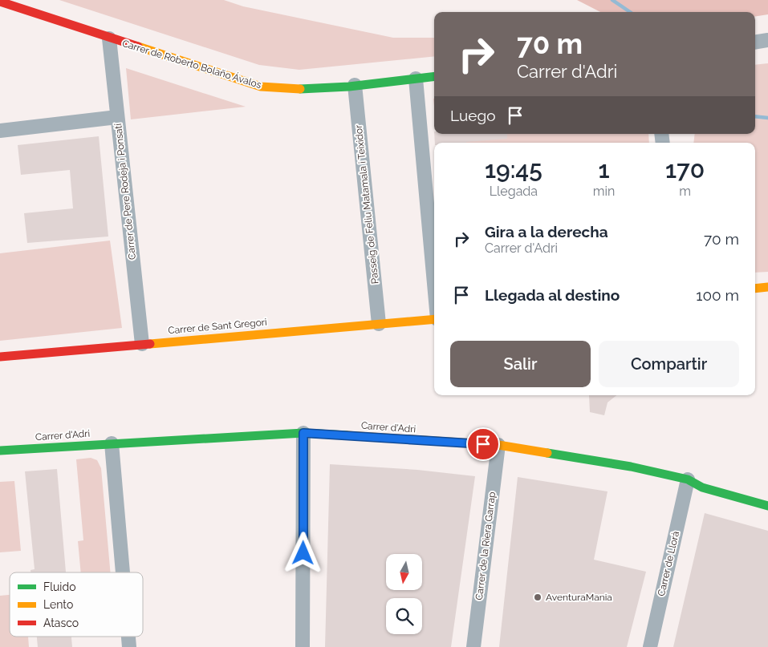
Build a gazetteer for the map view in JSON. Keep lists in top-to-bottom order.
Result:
{
  "streets": {
    "street": [
      "Carrer de Roberto Bolaño Ávalos",
      "Carrer de Pere Rodeja i Ponsatí",
      "Passeig de Feliu Matamala i Teixidor",
      "Carrer de Sant Gregori",
      "Carrer d'Adri",
      "Carrer de la Riera Garrap",
      "Carrer de Llorà"
    ]
  },
  "crossings": [
    ["Carrer de Roberto Bolaño Ávalos", "Carrer de Pere Rodeja i Ponsatí"],
    ["Carrer de Roberto Bolaño Ávalos", "Passeig de Feliu Matamala i Teixidor"],
    ["Carrer de Pere Rodeja i Ponsatí", "Carrer de Sant Gregori"],
    ["Passeig de Feliu Matamala i Teixidor", "Carrer de Sant Gregori"],
    ["Carrer d'Adri", "Carrer de la Riera Garrap"],
    ["Carrer d'Adri", "Carrer de Llorà"]
  ],
  "places": ["AventuraMania"],
  "legend": ["Fluido", "Lento", "Atasco"],
  "north": "bottom",
  "page": {
    "turn": ["70 m", "Carrer d'Adri"],
    "then": "Luego",
    "eta": [
      "19:45",
      "Llegada",
      "1",
      "min",
      "170",
      "m"
    ],
    "list": [
      {
        "name": "Gira a la derecha",
        "note": "Carrer d'Adri",
        "value": "70 m"
      },
      {
        "name": "Llegada al destino",
        "value": "100 m"
      }
    ],
    "buttons": ["Salir", "Compartir"]
  }
}
